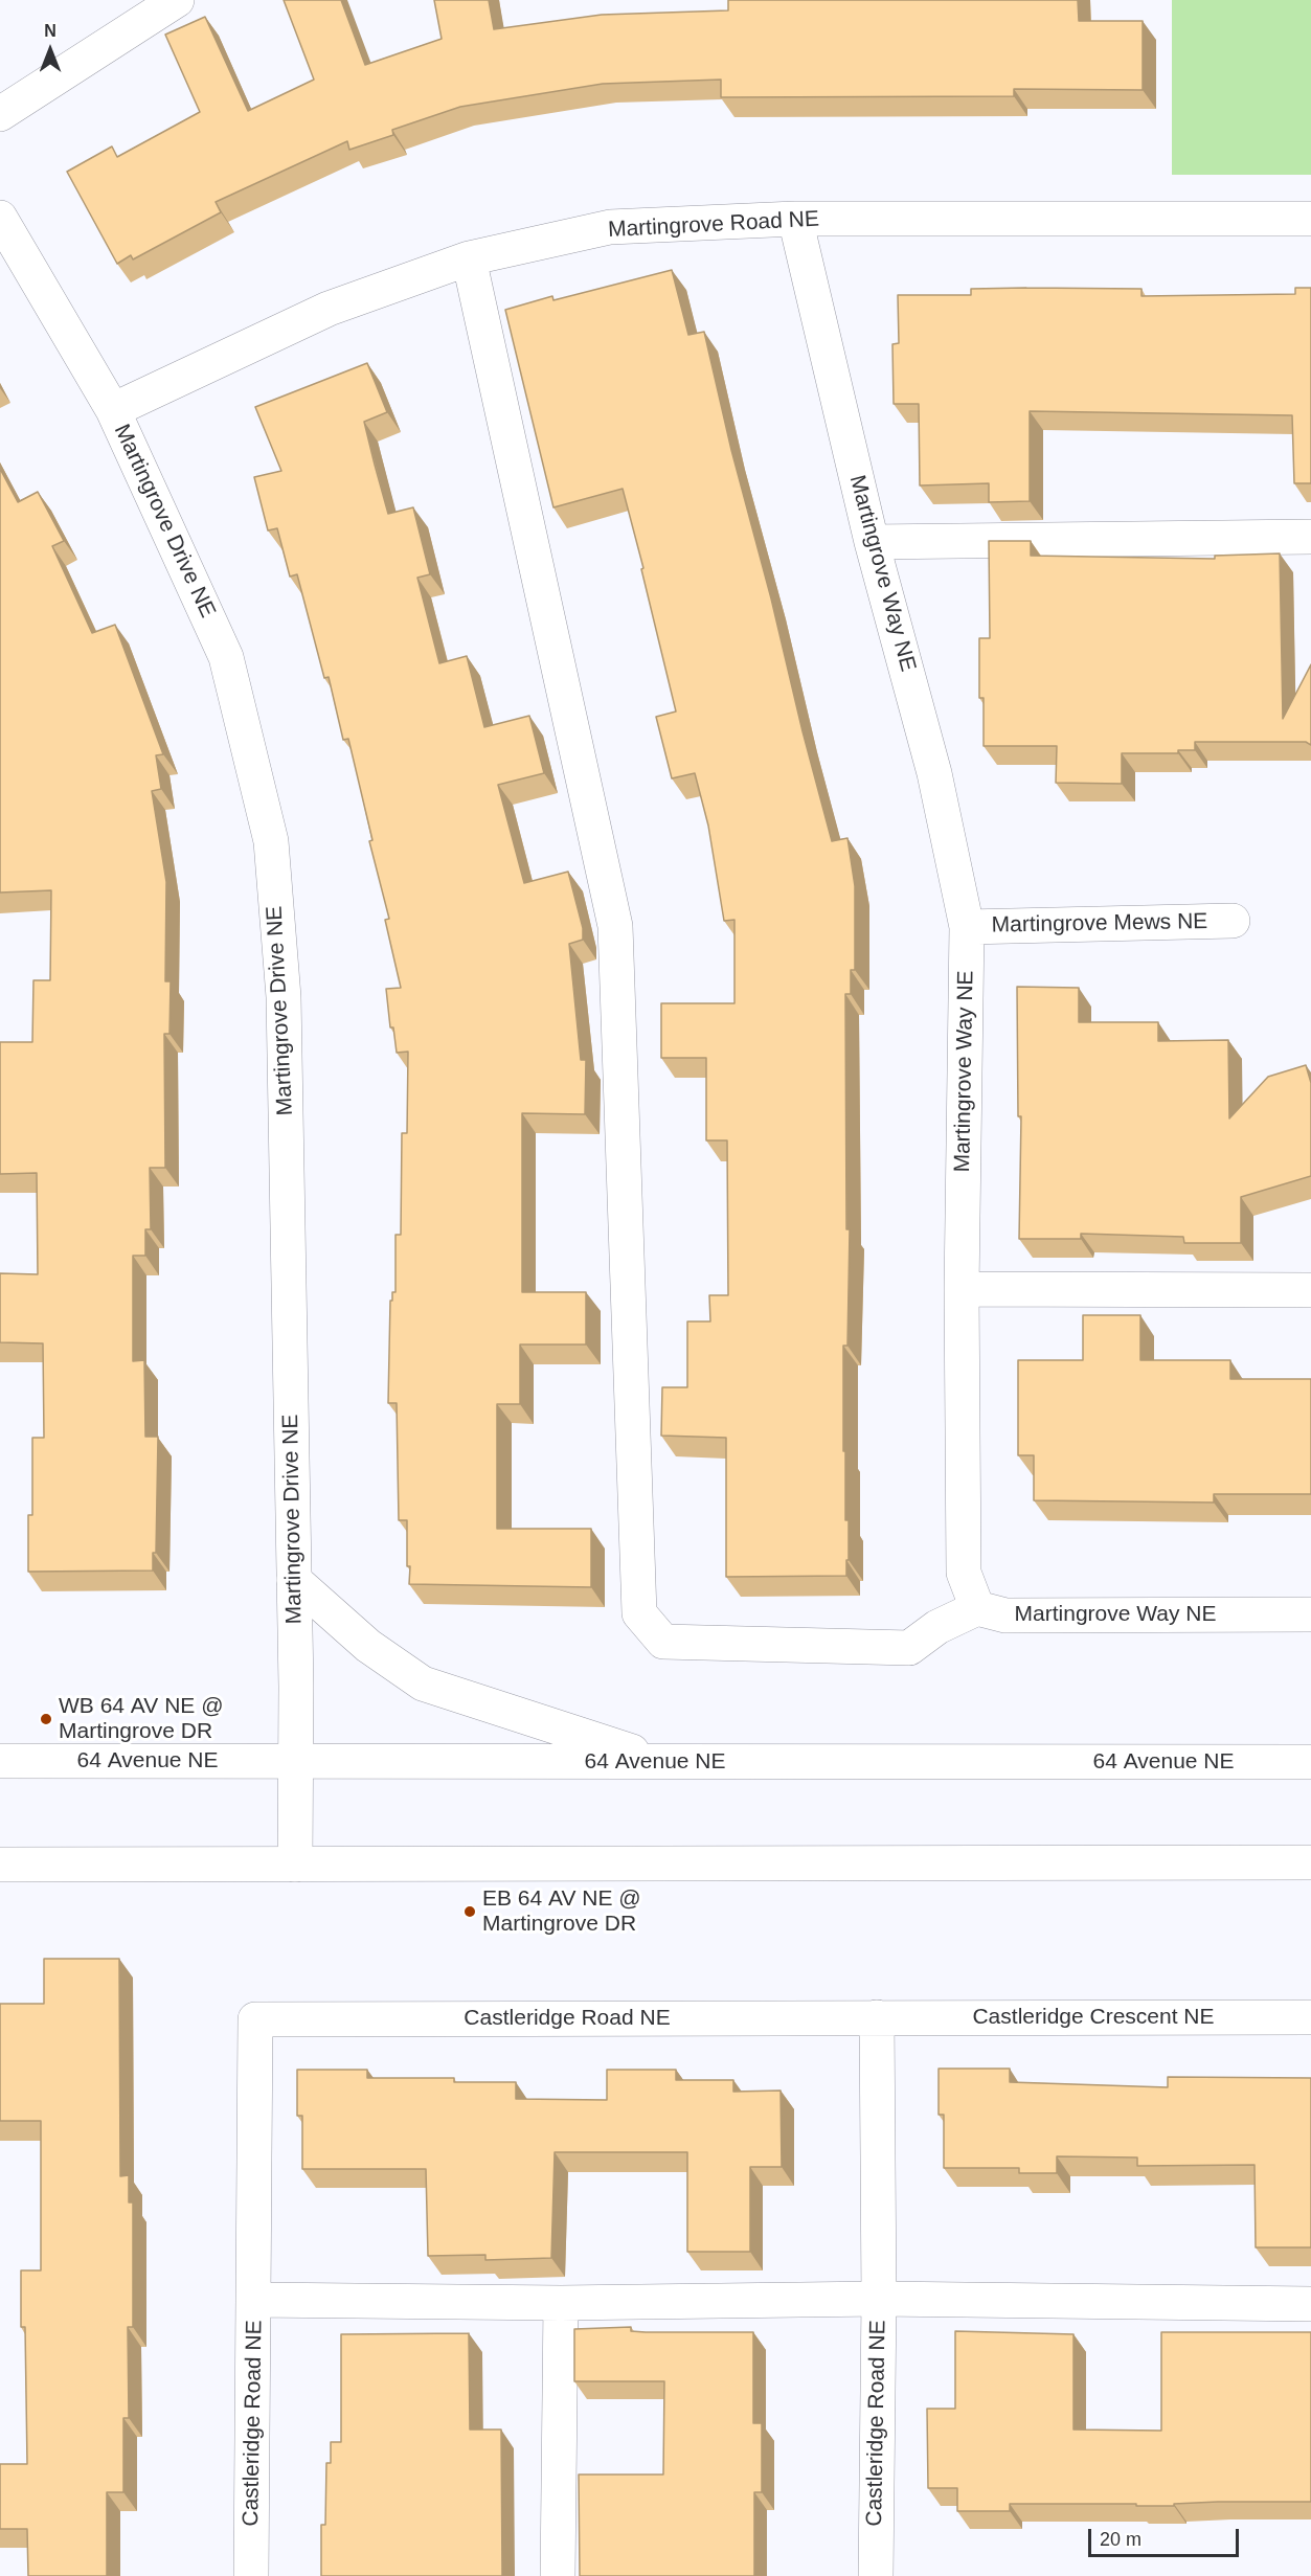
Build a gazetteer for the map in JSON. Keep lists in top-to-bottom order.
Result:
{
  "streets": {
    "street": [
      "Martingrove Road NE",
      "Martingrove Drive NE",
      "Martingrove Way NE",
      "Martingrove Mews NE",
      "64 Avenue NE",
      "Castleridge Crescent NE",
      "Castleridge Road NE"
    ]
  },
  "crossings": [
    ["Martingrove Road NE", "Martingrove Drive NE"],
    ["Martingrove Road NE", "Martingrove Way NE"],
    ["Martingrove Drive NE", "64 Avenue NE"],
    ["Martingrove Way NE", "Martingrove Mews NE"],
    ["Castleridge Crescent NE", "Castleridge Road NE"]
  ],
  "places": ["WB 64 AV NE @ Martingrove DR", "EB 64 AV NE @ Martingrove DR"],
  "scale_bar": "20 m",
  "north": "top"
}
